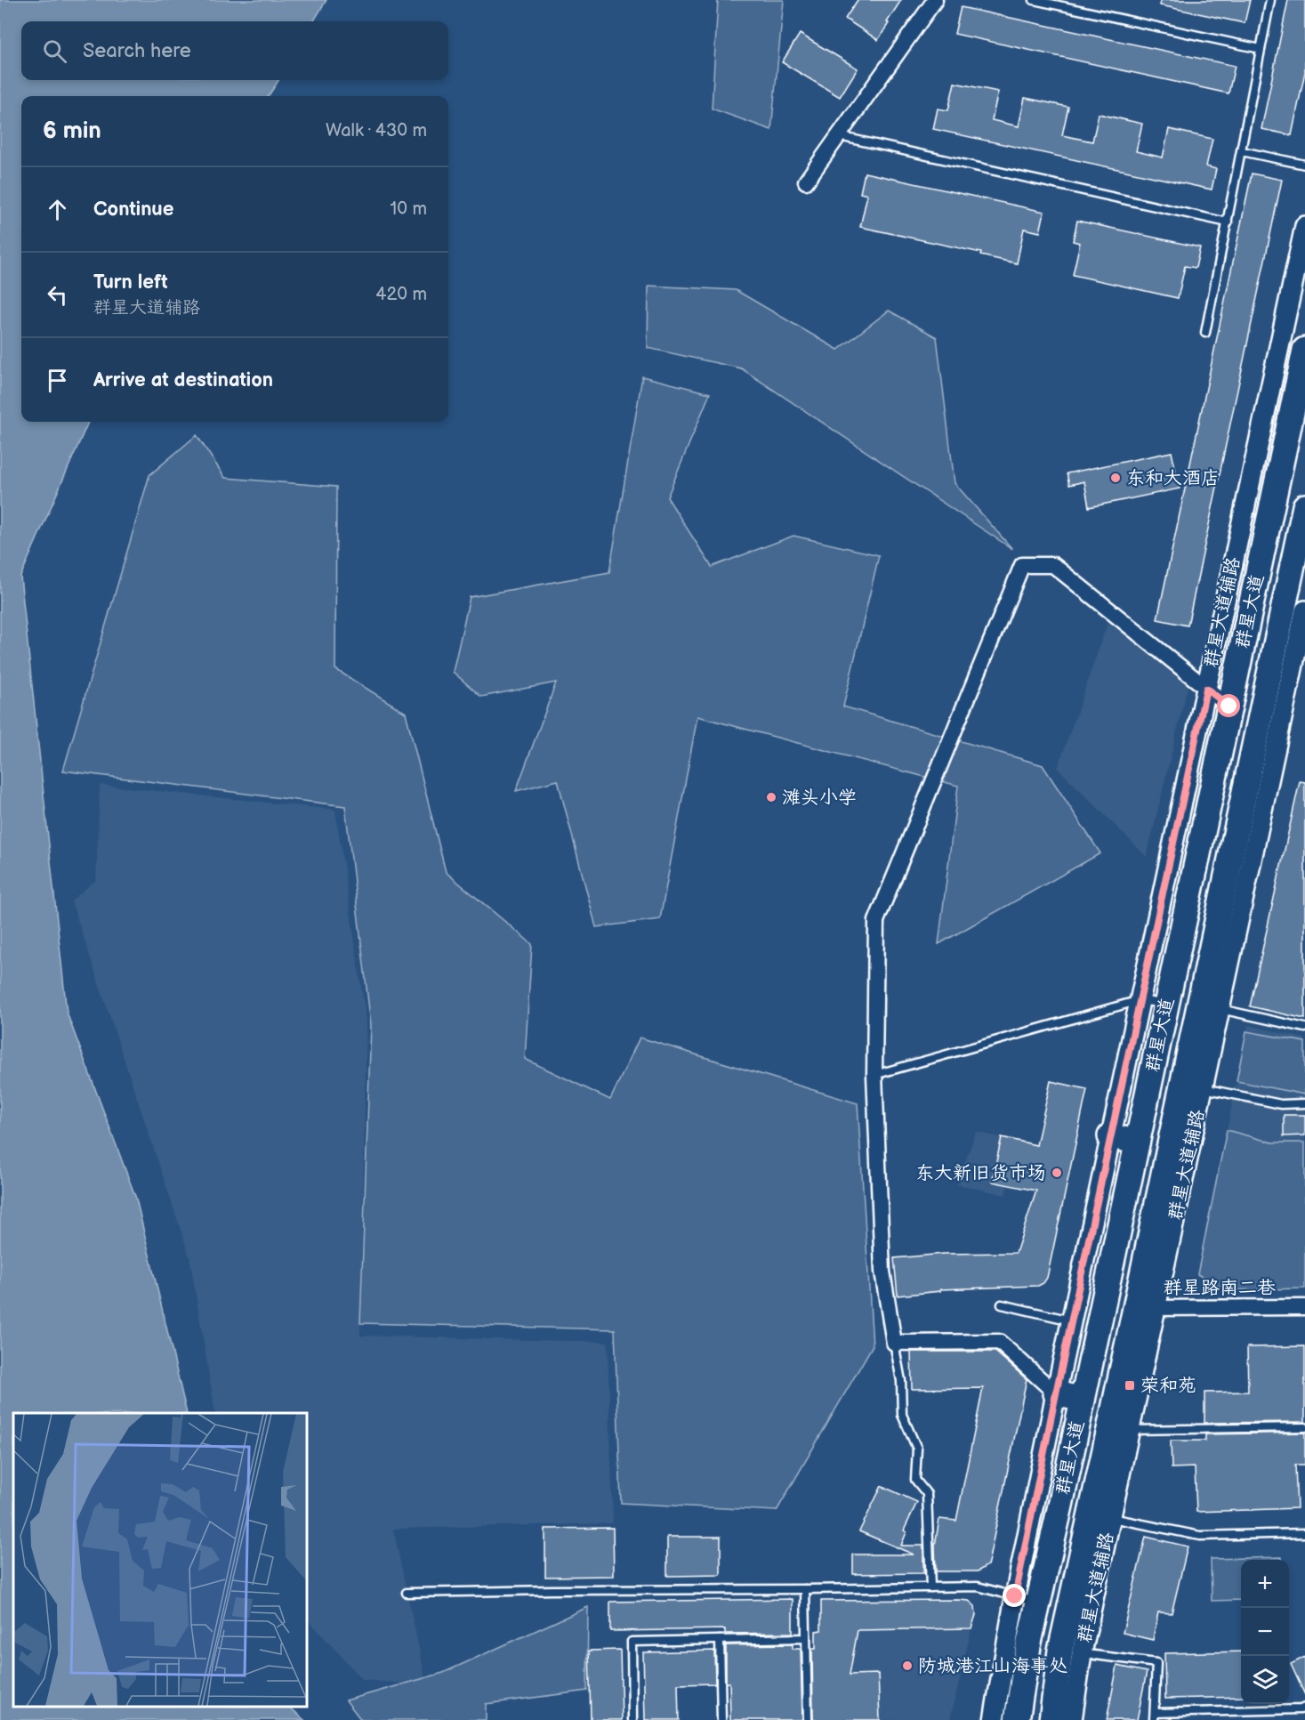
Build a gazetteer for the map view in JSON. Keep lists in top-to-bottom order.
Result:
{
  "streets": {
    "highway": ["群星大道"],
    "street": ["群星大道辅路", "群星路南二巷"]
  },
  "crossings": [
    ["群星大道", "群星大道辅路"],
    ["群星大道", "群星路南二巷"]
  ],
  "places": {
    "other": [
      "东和大酒店",
      "滩头小学",
      "东大新旧货市场",
      "防城港江山海事处"
    ],
    "transit": ["荣和苑"]
  },
  "page": {
    "search": "Search here",
    "heading": ["6 min", "Walk · 430 m"],
    "list": [
      ["Continue", "10 m"],
      ["Turn left", "群星大道辅路", "420 m"],
      "Arrive at destination"
    ],
    "map_buttons": ["+", "−"]
  }
}
